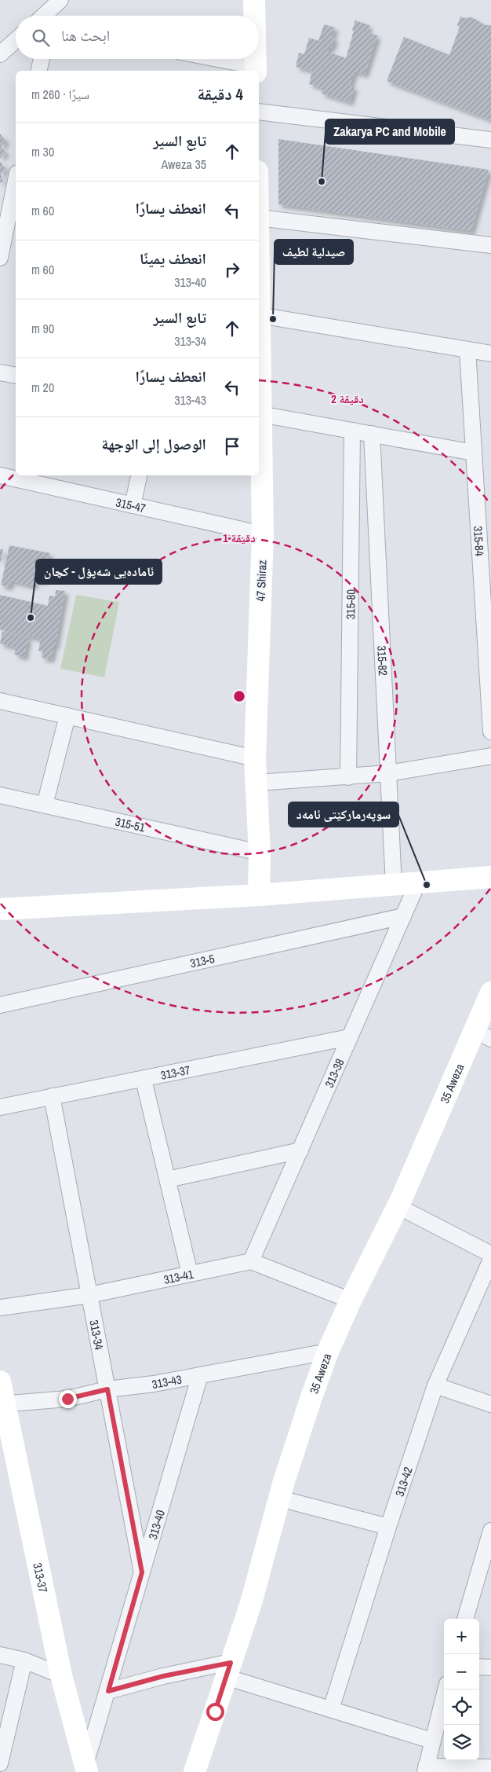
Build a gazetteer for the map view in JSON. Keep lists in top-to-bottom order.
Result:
{
  "streets": {
    "street": [
      "315-47",
      "315-84",
      "47 Shiraz",
      "315-80",
      "315-82",
      "315-51",
      "313-5",
      "313-37",
      "313-38",
      "35 Aweza",
      "313-41",
      "313-34",
      "313-43",
      "313-42",
      "313-40"
    ]
  },
  "crossings": [
    ["315-47", "47 Shiraz"],
    ["47 Shiraz", "315-51"],
    ["313-5", "313-38"],
    ["313-37", "313-38"],
    ["313-37", "313-34"],
    ["313-37", "313-43"],
    ["313-37", "313-40"],
    ["313-38", "313-41"],
    ["35 Aweza", "313-43"],
    ["313-41", "313-34"],
    ["313-34", "313-43"],
    ["313-34", "313-40"],
    ["313-43", "313-40"]
  ],
  "places": [
    "Zakarya PC and Mobile",
    "صیدلیة لطیف",
    "ئامادەیی شەپۆل - کچان",
    "سوپەرمارکێتی ئامەد"
  ],
  "page": {
    "search": "ابحث هنا",
    "heading": ["4 دقيقة", "سيرًا · 260 m"],
    "list": [
      ["تابع السير", "35 Aweza", "30 m"],
      ["انعطف يسارًا", "60 m"],
      ["انعطف يمينًا", "313-40", "60 m"],
      ["تابع السير", "313-34", "90 m"],
      ["انعطف يسارًا", "313-43", "20 m"],
      "الوصول إلى الوجهة"
    ],
    "map_buttons": ["+", "−"]
  },
  "rings": ["2 دقيقة", "1 دقيقة"]
}
